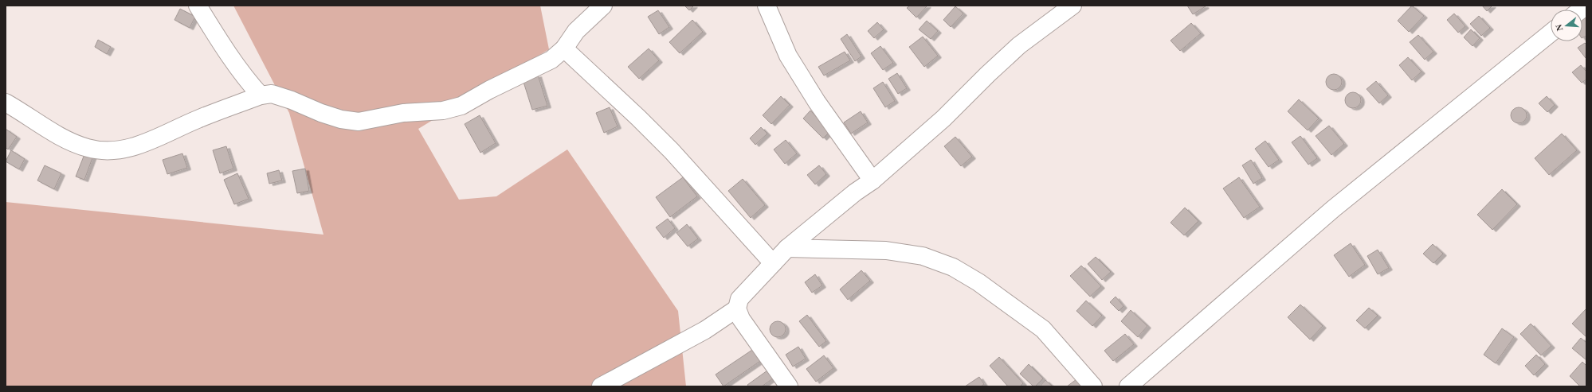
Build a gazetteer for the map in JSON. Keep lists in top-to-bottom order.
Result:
{
  "north": "left"
}
